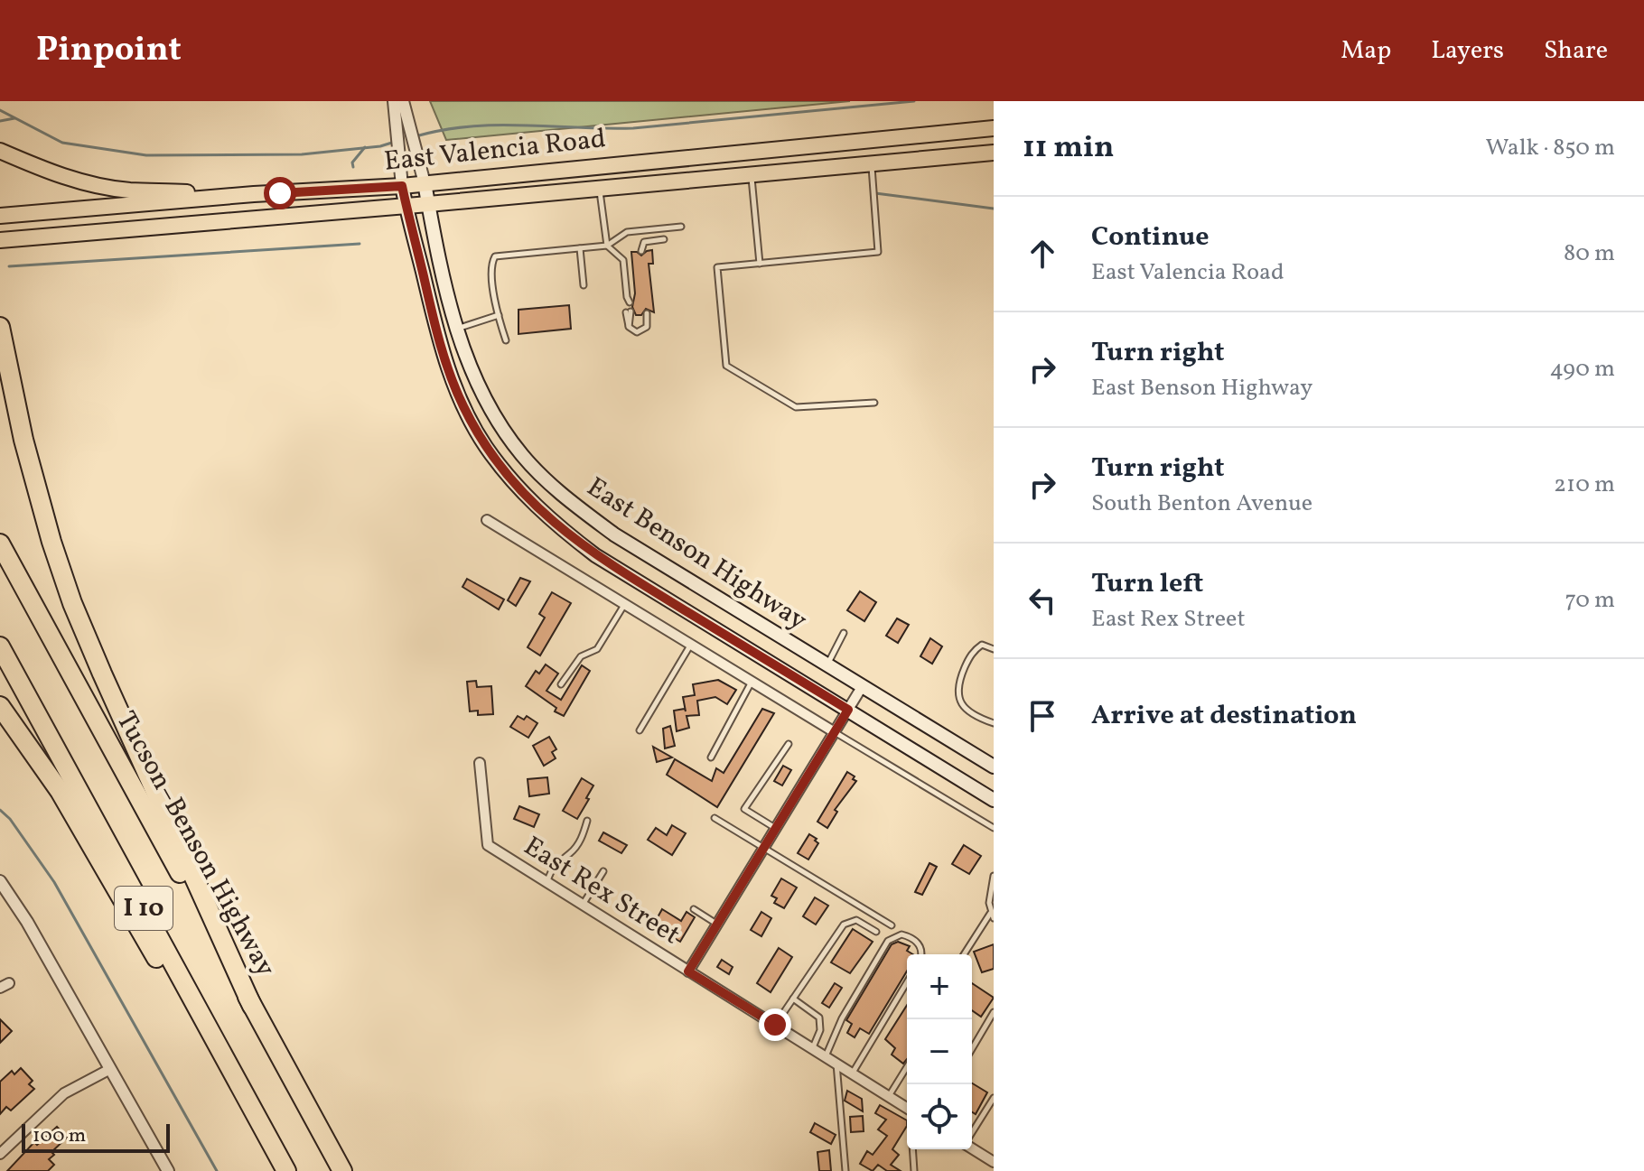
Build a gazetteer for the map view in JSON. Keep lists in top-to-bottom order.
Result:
{
  "streets": {
    "highway": ["Tucson–Benson Highway", "I 10"],
    "main road": ["East Valencia Road", "East Benson Highway"],
    "street": ["East Rex Street"]
  },
  "crossings": [
    ["East Valencia Road", "East Benson Highway"]
  ],
  "scale_bar": "100 m",
  "page": {
    "header": "Pinpoint",
    "nav": ["Map", "Layers", "Share"],
    "heading": ["11 min", "Walk · 850 m"],
    "list": [
      ["Continue", "East Valencia Road", "80 m"],
      ["Turn right", "East Benson Highway", "490 m"],
      ["Turn right", "South Benton Avenue", "210 m"],
      ["Turn left", "East Rex Street", "70 m"],
      "Arrive at destination"
    ],
    "map_buttons": ["+", "−"],
    "scale": "100 m"
  }
}
